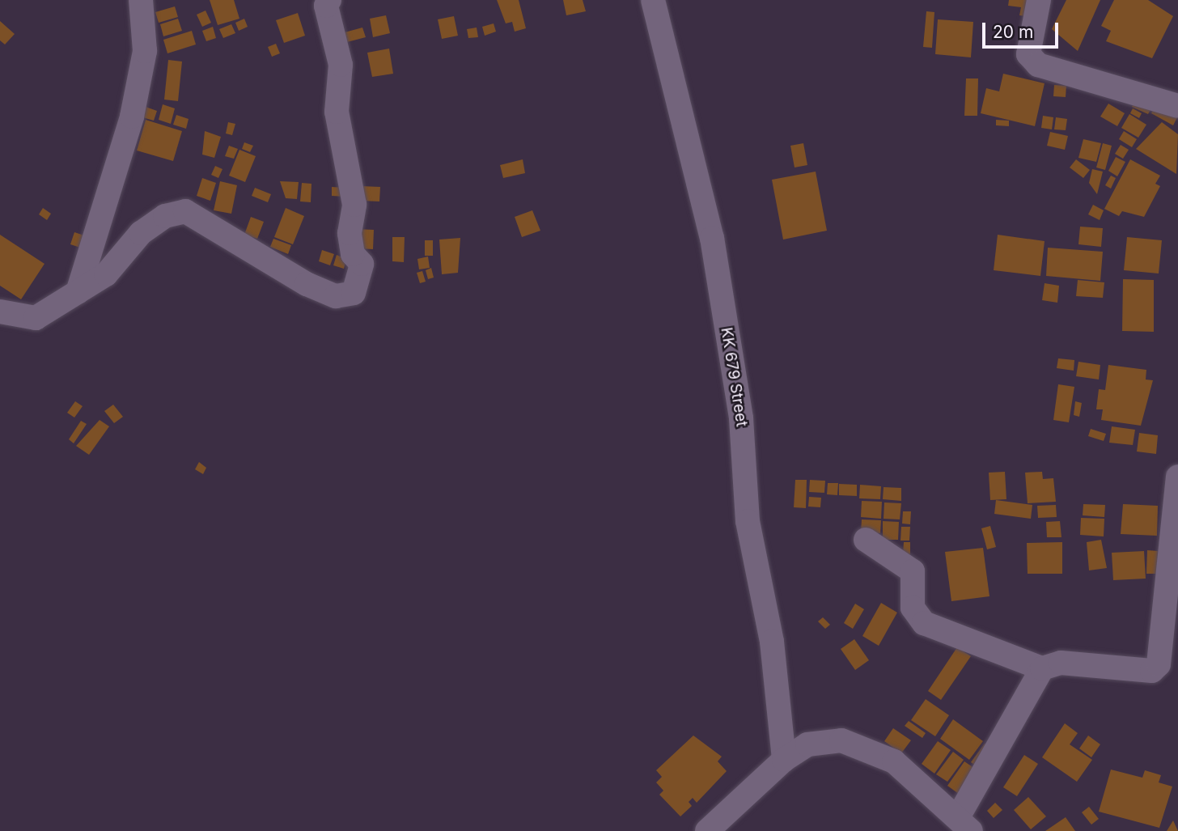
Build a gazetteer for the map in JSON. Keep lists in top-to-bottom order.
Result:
{
  "streets": {
    "street": ["KK 679 Street"]
  },
  "scale_bar": "20 m"
}
